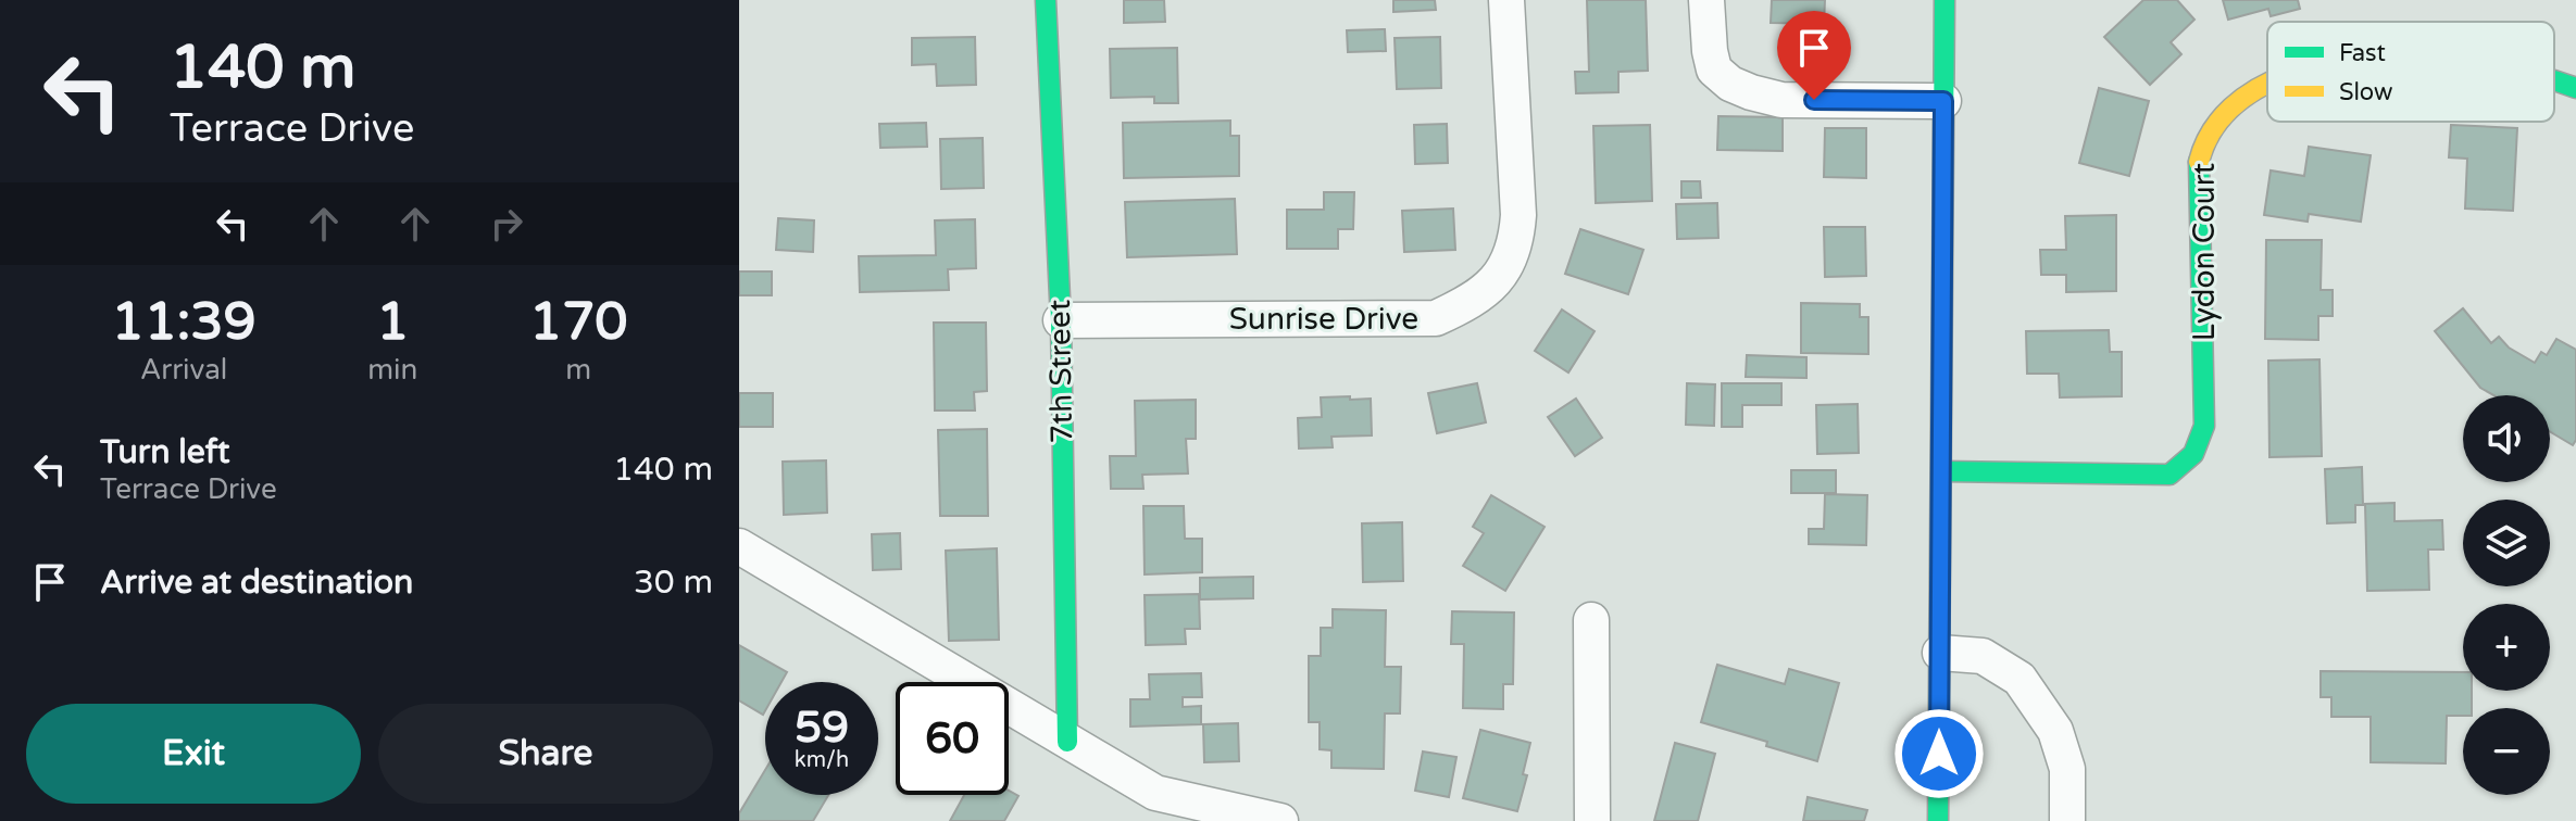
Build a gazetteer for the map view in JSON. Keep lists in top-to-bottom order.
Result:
{
  "streets": {
    "street": ["Lydon Court", "Sunrise Drive", "7th Street"]
  },
  "crossings": [
    ["Sunrise Drive", "7th Street"]
  ],
  "legend": ["Fast", "Slow"],
  "page": {
    "turn": ["140 m", "Terrace Drive"],
    "eta": [
      "11:39",
      "Arrival",
      "1",
      "min",
      "170",
      "m"
    ],
    "map_buttons": ["+", "−"],
    "list": [
      {
        "name": "Turn left",
        "note": "Terrace Drive",
        "value": "140 m"
      },
      {
        "name": "Arrive at destination",
        "value": "30 m"
      }
    ],
    "speed": "59 km/h",
    "limit": "60",
    "buttons": ["Exit", "Share"]
  }
}
